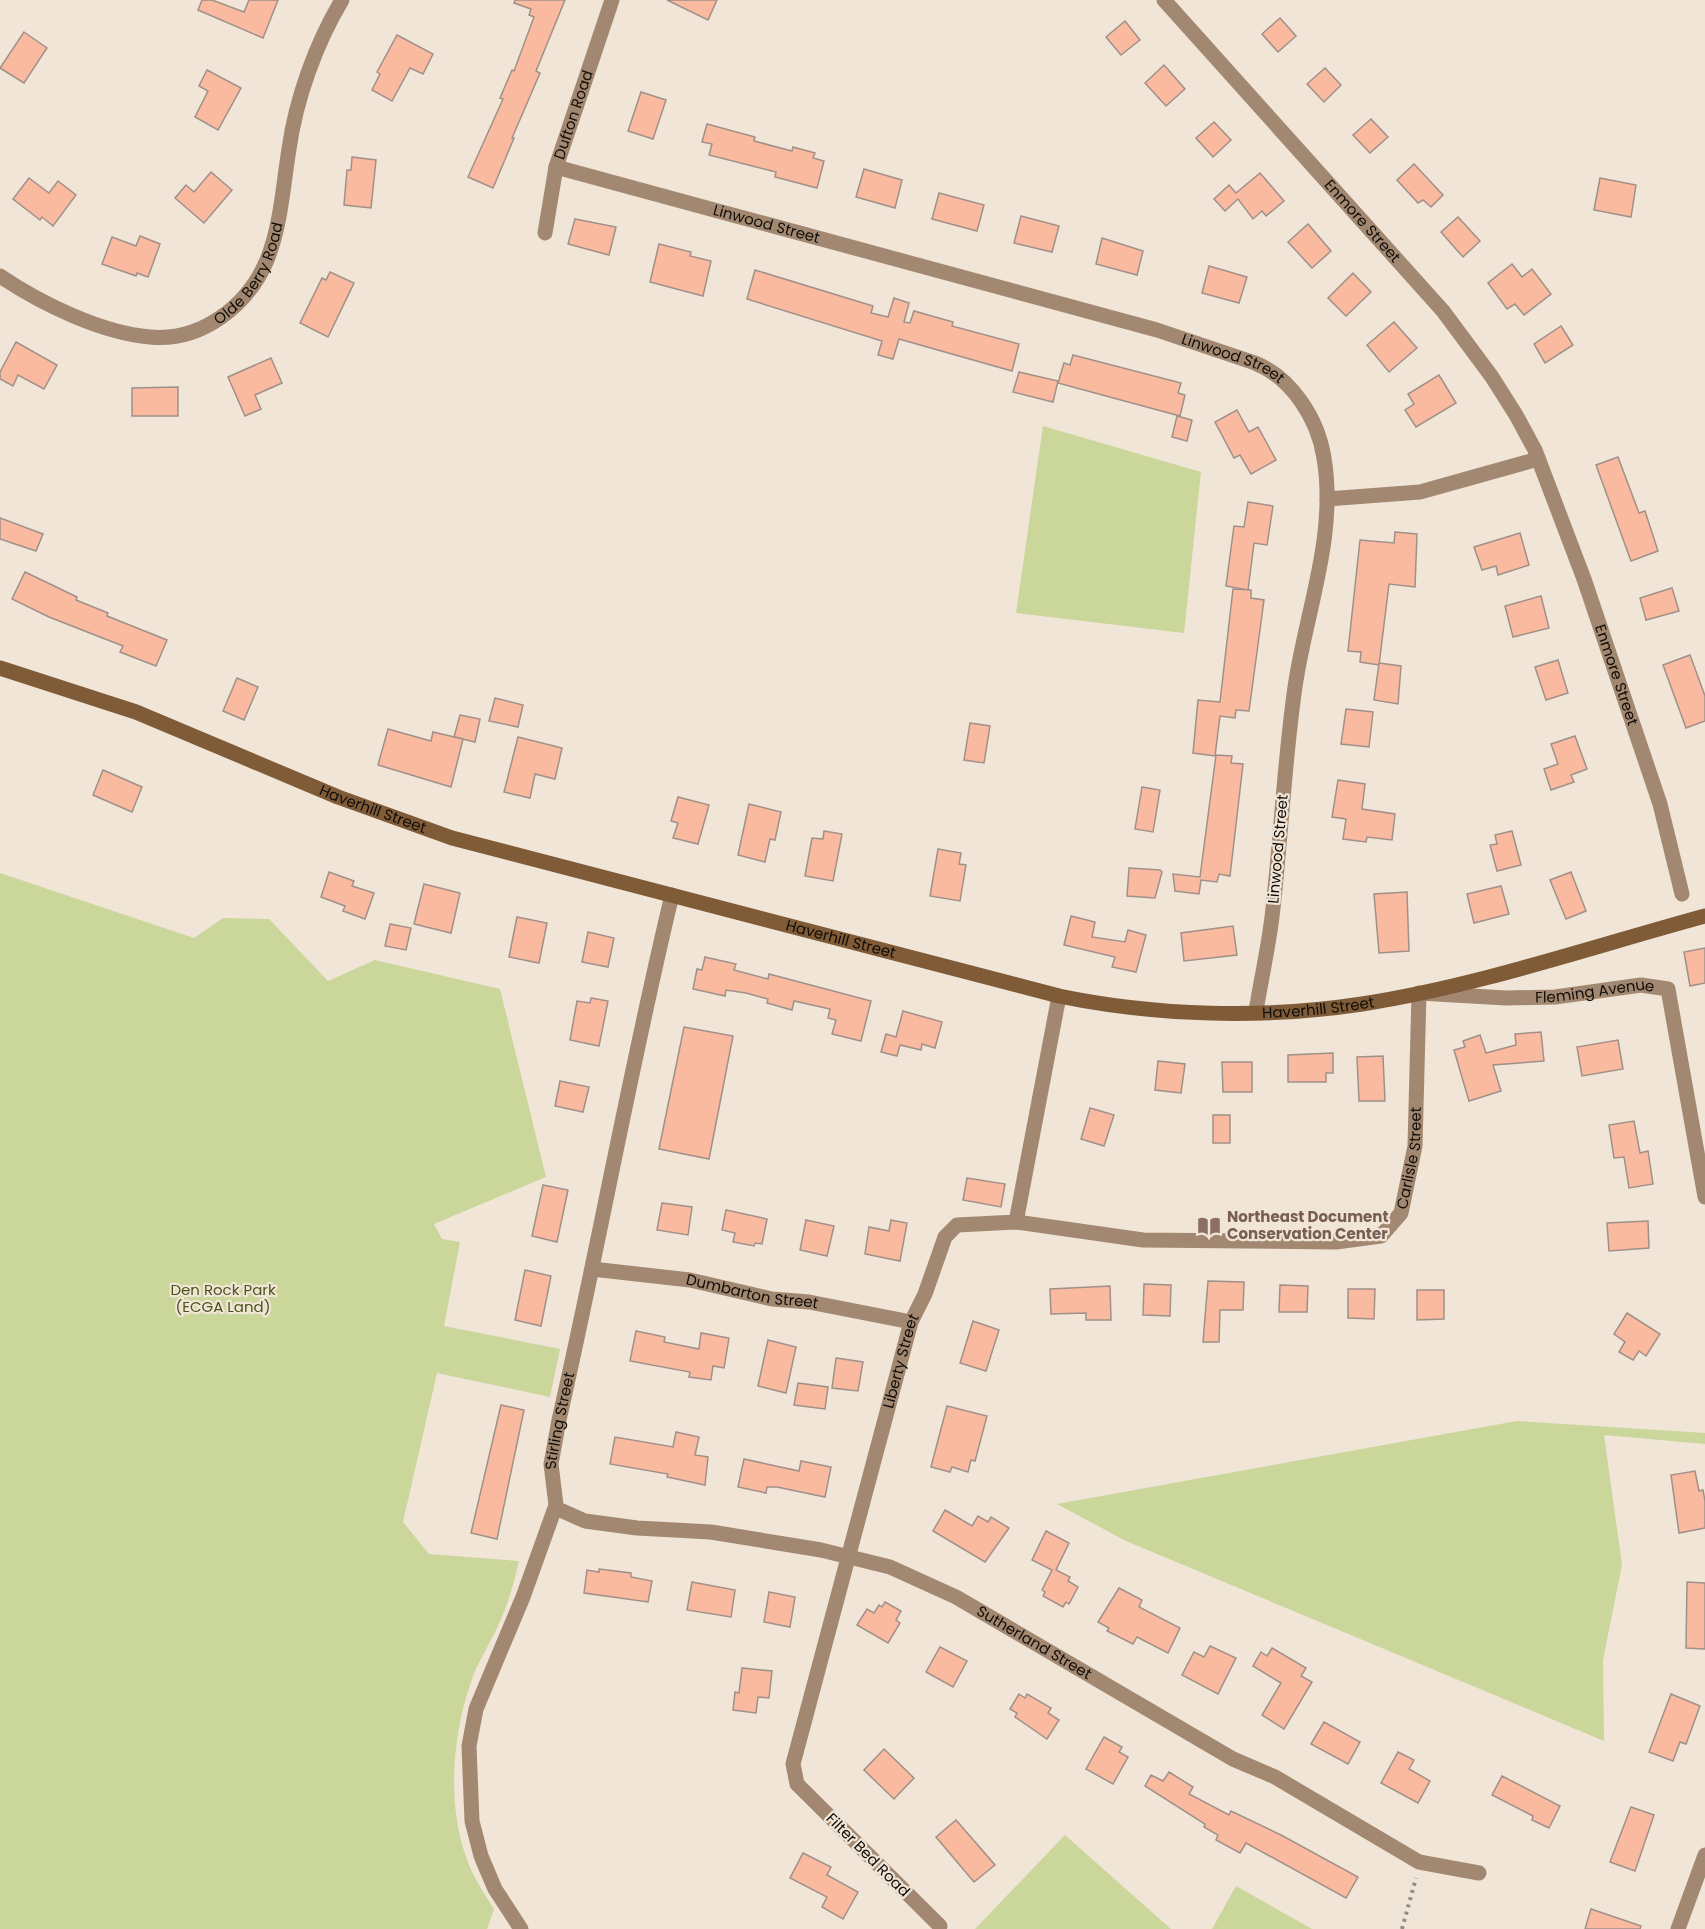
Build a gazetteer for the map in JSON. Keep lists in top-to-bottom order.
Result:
{
  "streets": {
    "main road": ["Haverhill Street"],
    "street": [
      "Dufton Road",
      "Enmore Street",
      "Linwood Street",
      "Olde Berry Road",
      "Fleming Avenue",
      "Carlisle Street",
      "Dumbarton Street",
      "Liberty Street",
      "Stirling Street",
      "Sutherland Street",
      "Filter Bed Road"
    ]
  },
  "crossings": [
    ["Dufton Road", "Linwood Street"],
    ["Linwood Street", "Haverhill Street"],
    ["Haverhill Street", "Fleming Avenue"],
    ["Haverhill Street", "Carlisle Street"],
    ["Haverhill Street", "Stirling Street"],
    ["Fleming Avenue", "Carlisle Street"],
    ["Carlisle Street", "Liberty Street"],
    ["Dumbarton Street", "Liberty Street"],
    ["Dumbarton Street", "Stirling Street"],
    ["Liberty Street", "Sutherland Street"],
    ["Liberty Street", "Filter Bed Road"],
    ["Stirling Street", "Sutherland Street"]
  ],
  "parks": ["Den Rock Park (ECGA Land)"],
  "places": {
    "library": ["Northeast Document Conservation Center"]
  }
}
